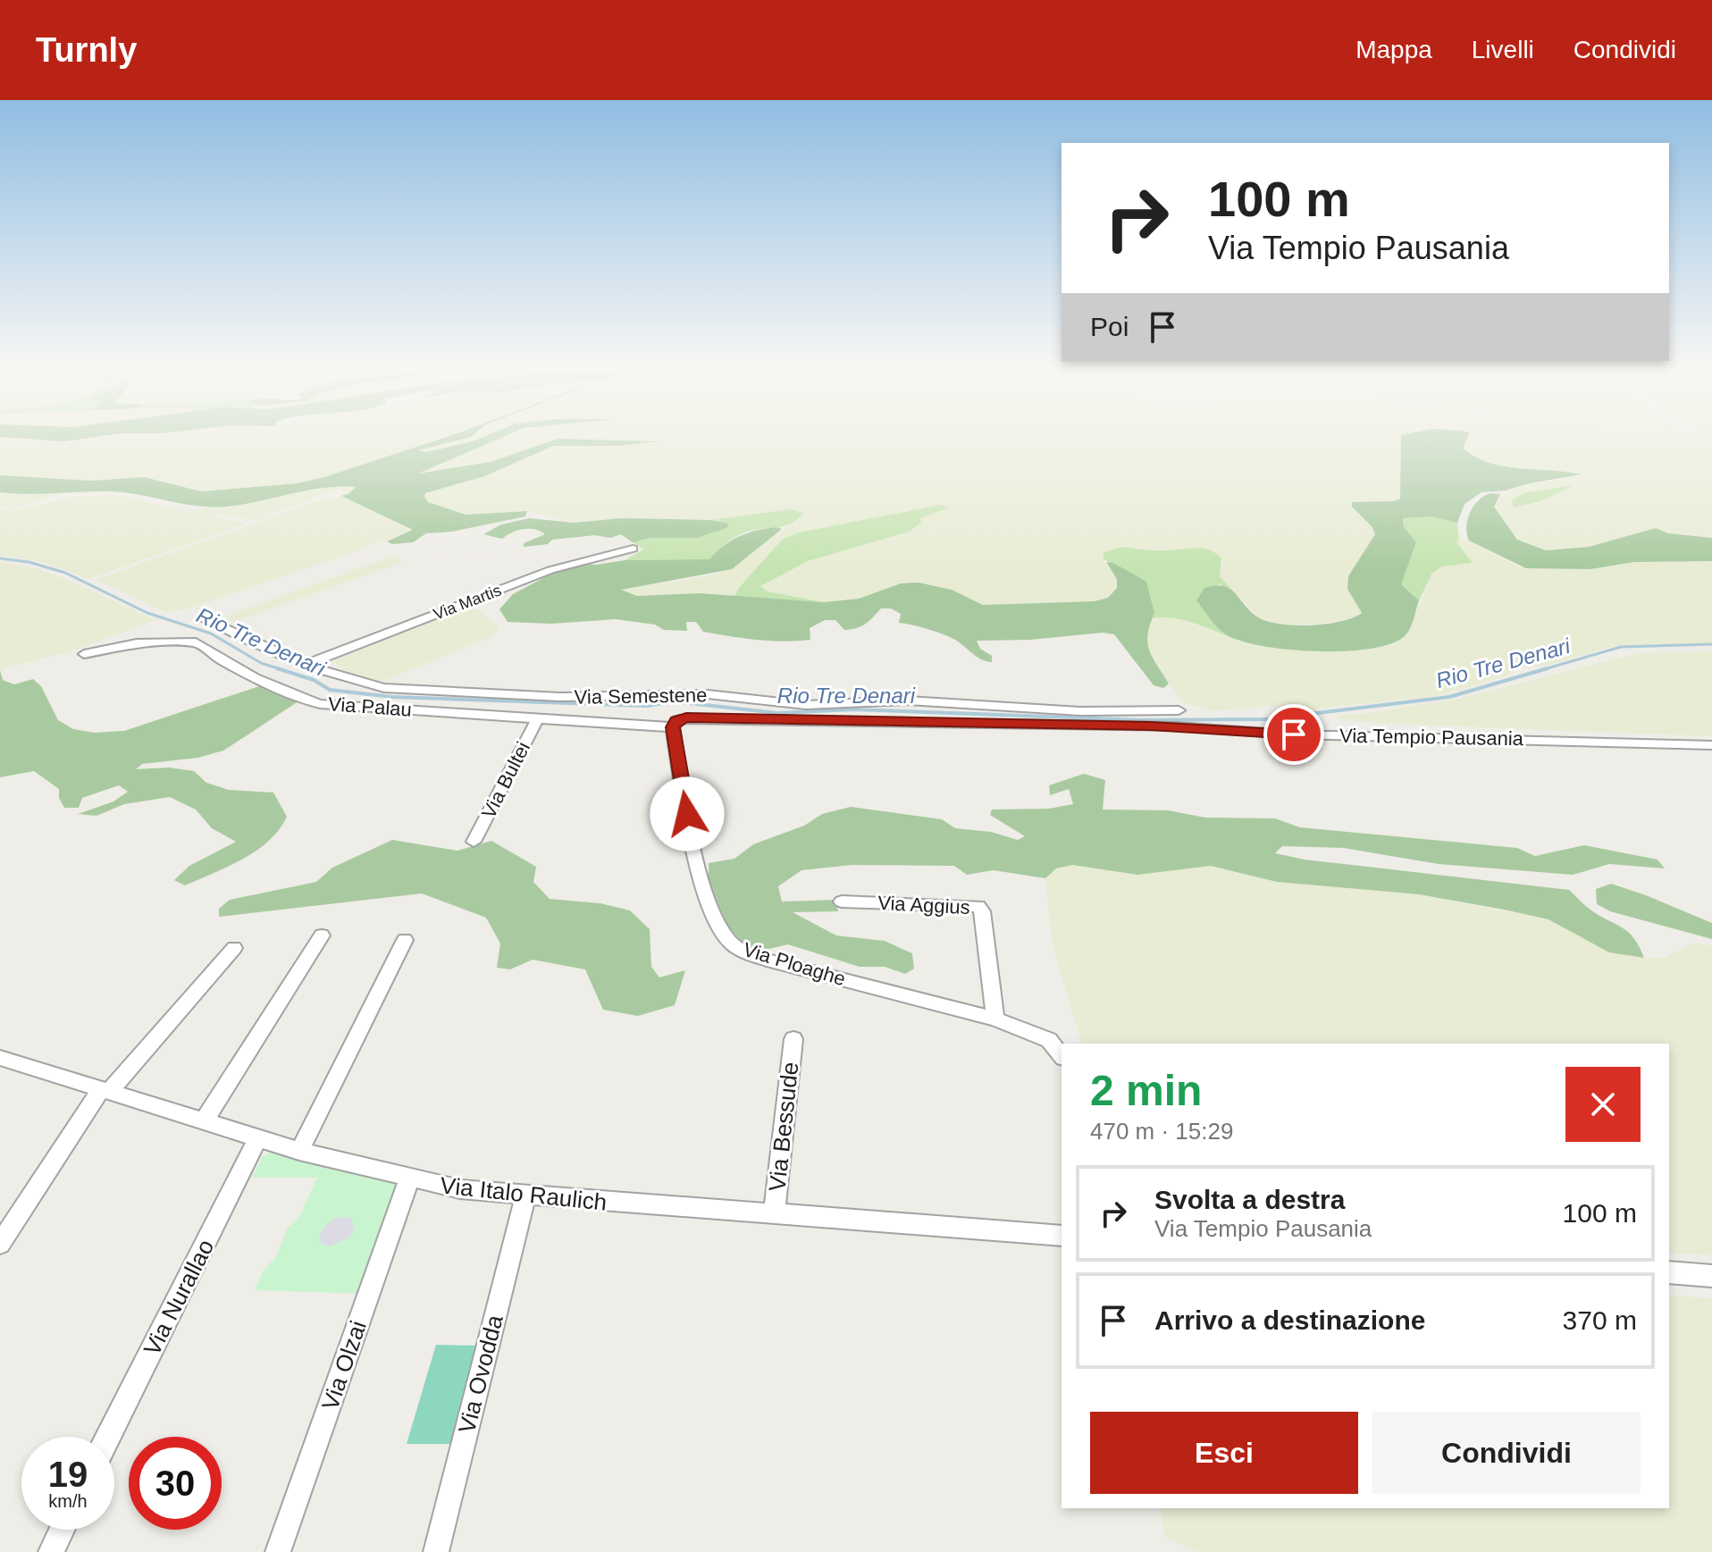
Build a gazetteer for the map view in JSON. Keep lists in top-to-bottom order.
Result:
{
  "streets": {
    "street": [
      "Via Martis",
      "Via Semestene",
      "Via Palau",
      "Via Tempio Pausania",
      "Via Bultei",
      "Via Aggius",
      "Via Ploaghe",
      "Via Bessude",
      "Via Italo Raulich",
      "Via Nurallao",
      "Via Olzai",
      "Via Ovodda"
    ]
  },
  "crossings": [
    ["Via Martis", "Via Semestene"],
    ["Via Semestene", "Via Ploaghe"],
    ["Via Palau", "Via Tempio Pausania"],
    ["Via Palau", "Via Bultei"],
    ["Via Palau", "Via Ploaghe"],
    ["Via Tempio Pausania", "Via Ploaghe"],
    ["Via Aggius", "Via Ploaghe"],
    ["Via Bessude", "Via Italo Raulich"],
    ["Via Italo Raulich", "Via Nurallao"],
    ["Via Italo Raulich", "Via Olzai"],
    ["Via Italo Raulich", "Via Ovodda"]
  ],
  "water": ["Rio Tre Denari"],
  "page": {
    "header": "Turnly",
    "nav": ["Mappa", "Livelli", "Condividi"],
    "turn": ["100 m", "Via Tempio Pausania"],
    "then": "Poi",
    "heading": ["2 min", "470 m · 15:29"],
    "list": [
      {
        "name": "Svolta a destra",
        "note": "Via Tempio Pausania",
        "value": "100 m"
      },
      {
        "name": "Arrivo a destinazione",
        "value": "370 m"
      }
    ],
    "buttons": ["Esci", "Condividi"],
    "speed": "19 km/h",
    "limit": "30"
  }
}
